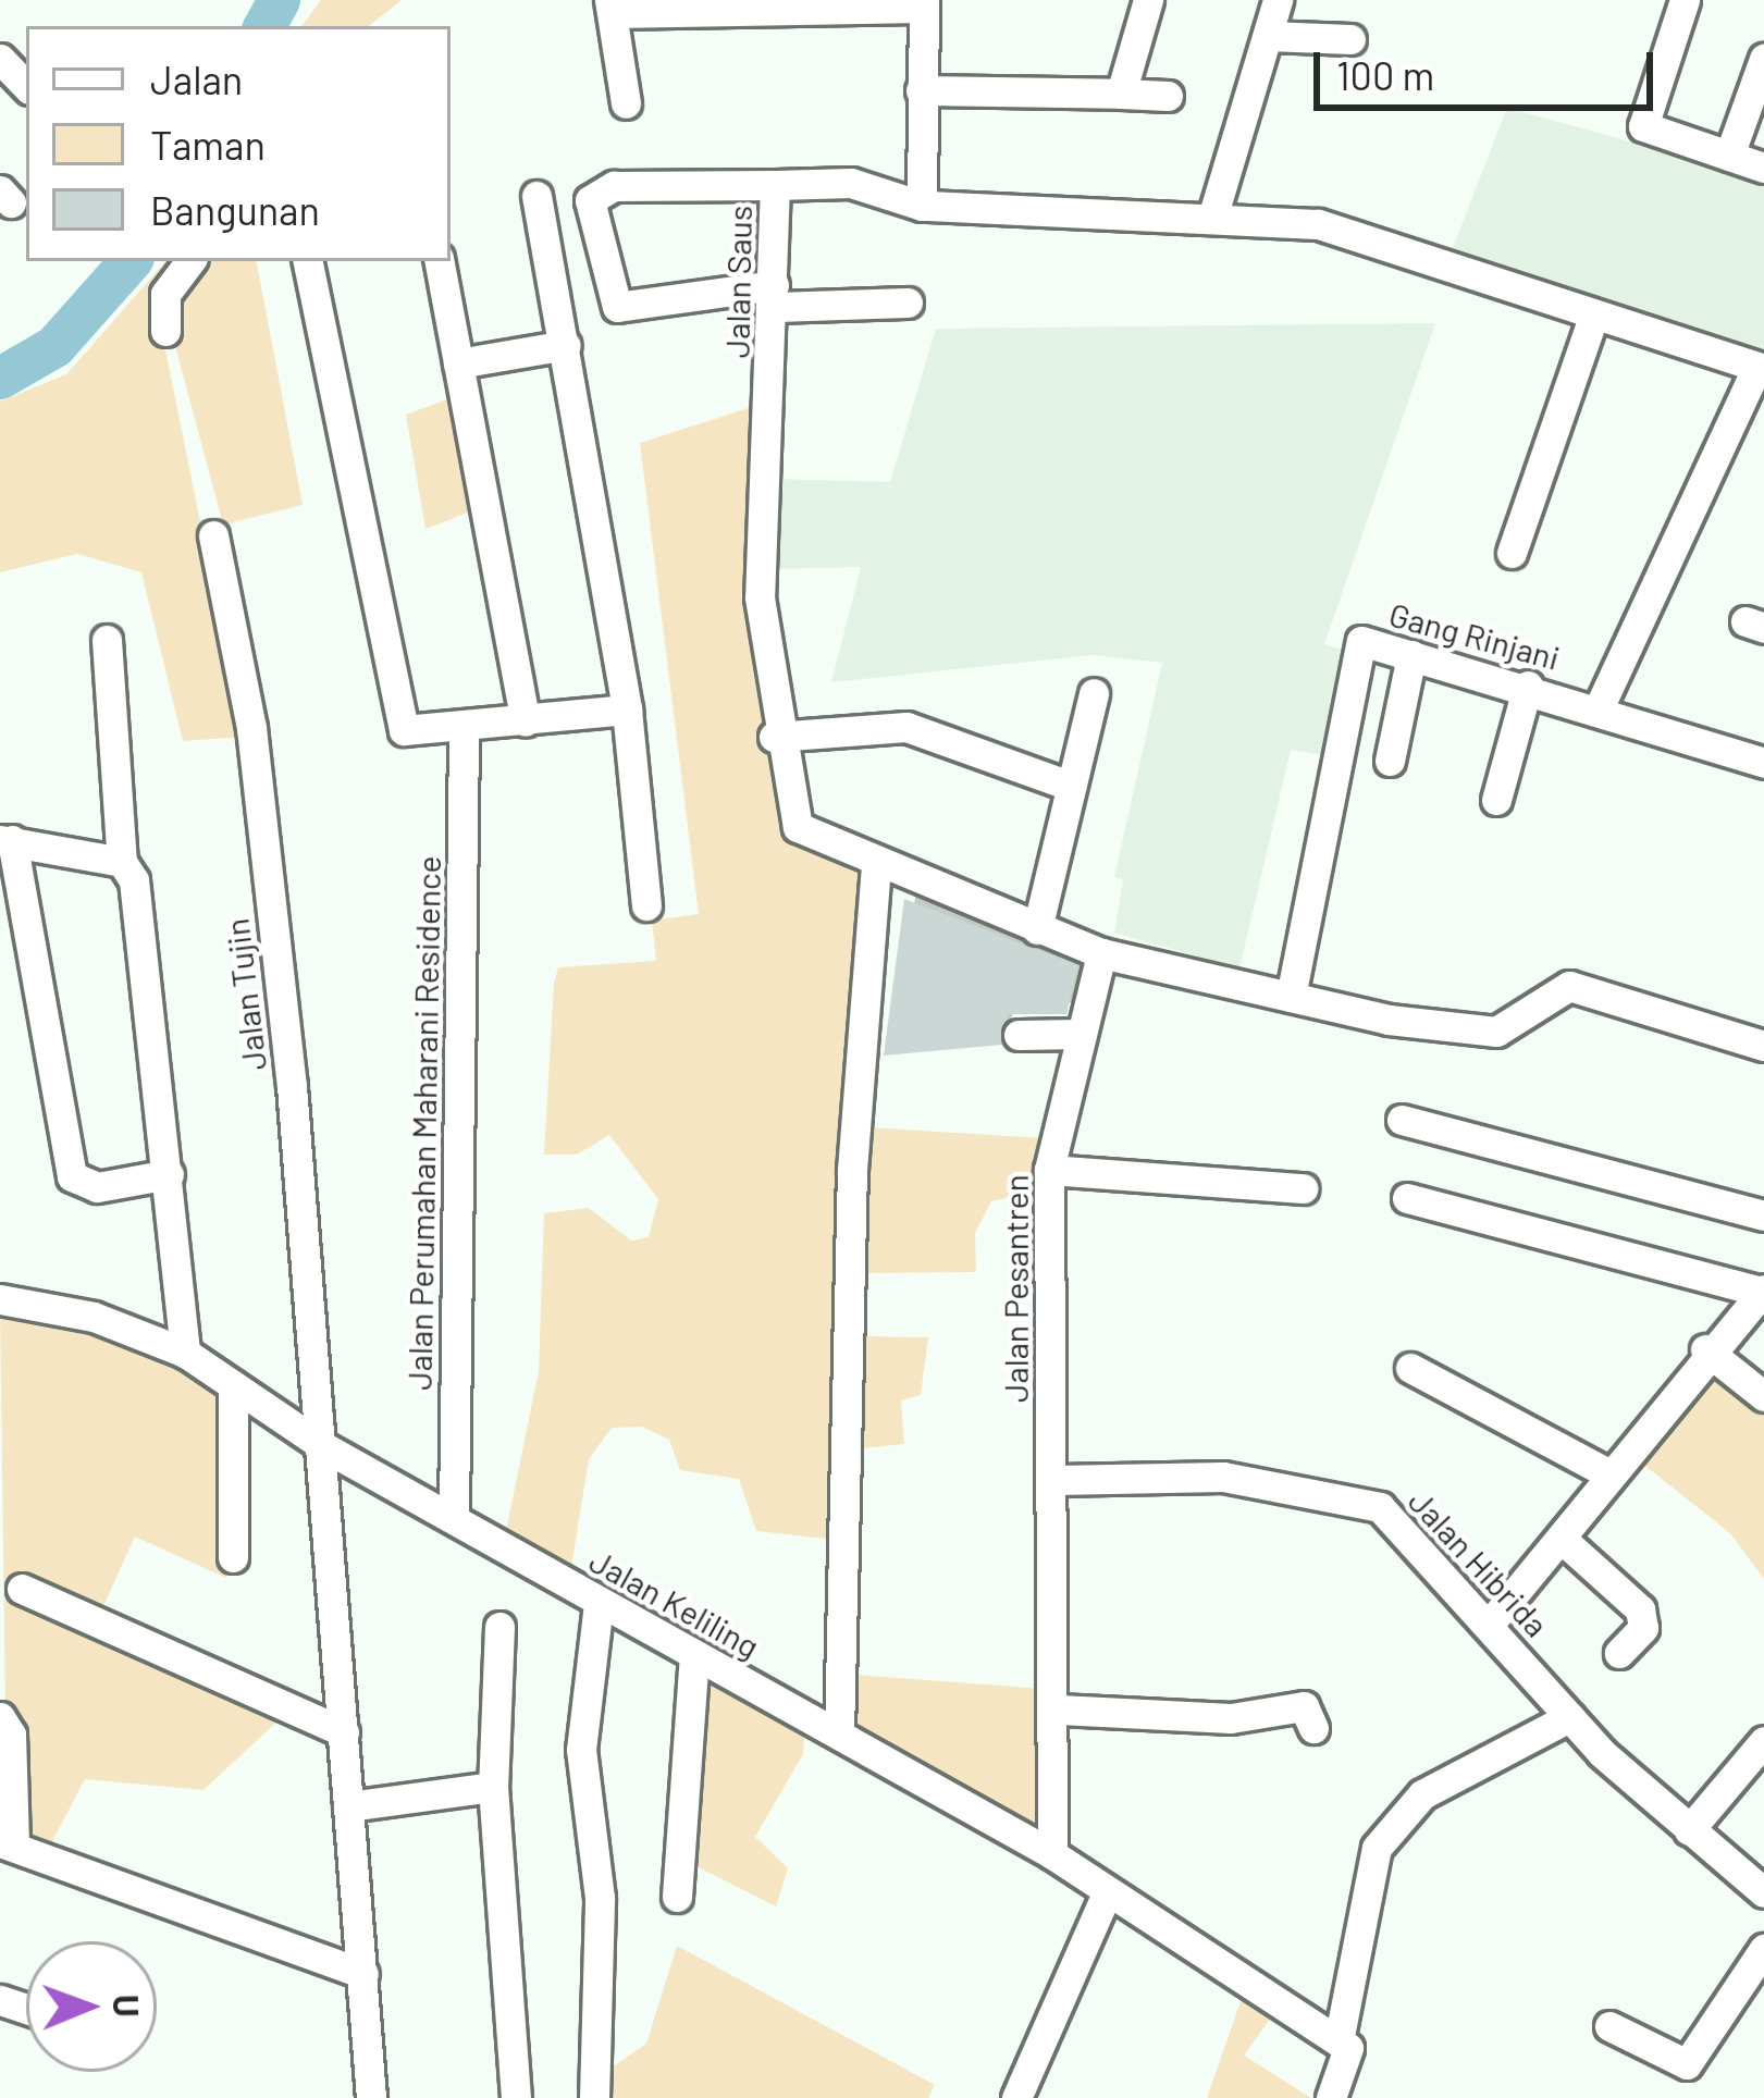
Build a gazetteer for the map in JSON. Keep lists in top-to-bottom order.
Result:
{
  "streets": {
    "street": [
      "Jalan Saus",
      "Gang Rinjani",
      "Jalan Tujin",
      "Jalan Perumahan Maharani Residence",
      "Jalan Pesantren",
      "Jalan Hibrida",
      "Jalan Keliling"
    ]
  },
  "crossings": [
    ["Jalan Saus", "Jalan Pesantren"],
    ["Jalan Tujin", "Jalan Keliling"],
    ["Jalan Perumahan Maharani Residence", "Jalan Keliling"],
    ["Jalan Pesantren", "Jalan Hibrida"],
    ["Jalan Pesantren", "Jalan Keliling"]
  ],
  "legend": ["Jalan", "Taman", "Bangunan"],
  "scale_bar": "100 m",
  "north": "right"
}
